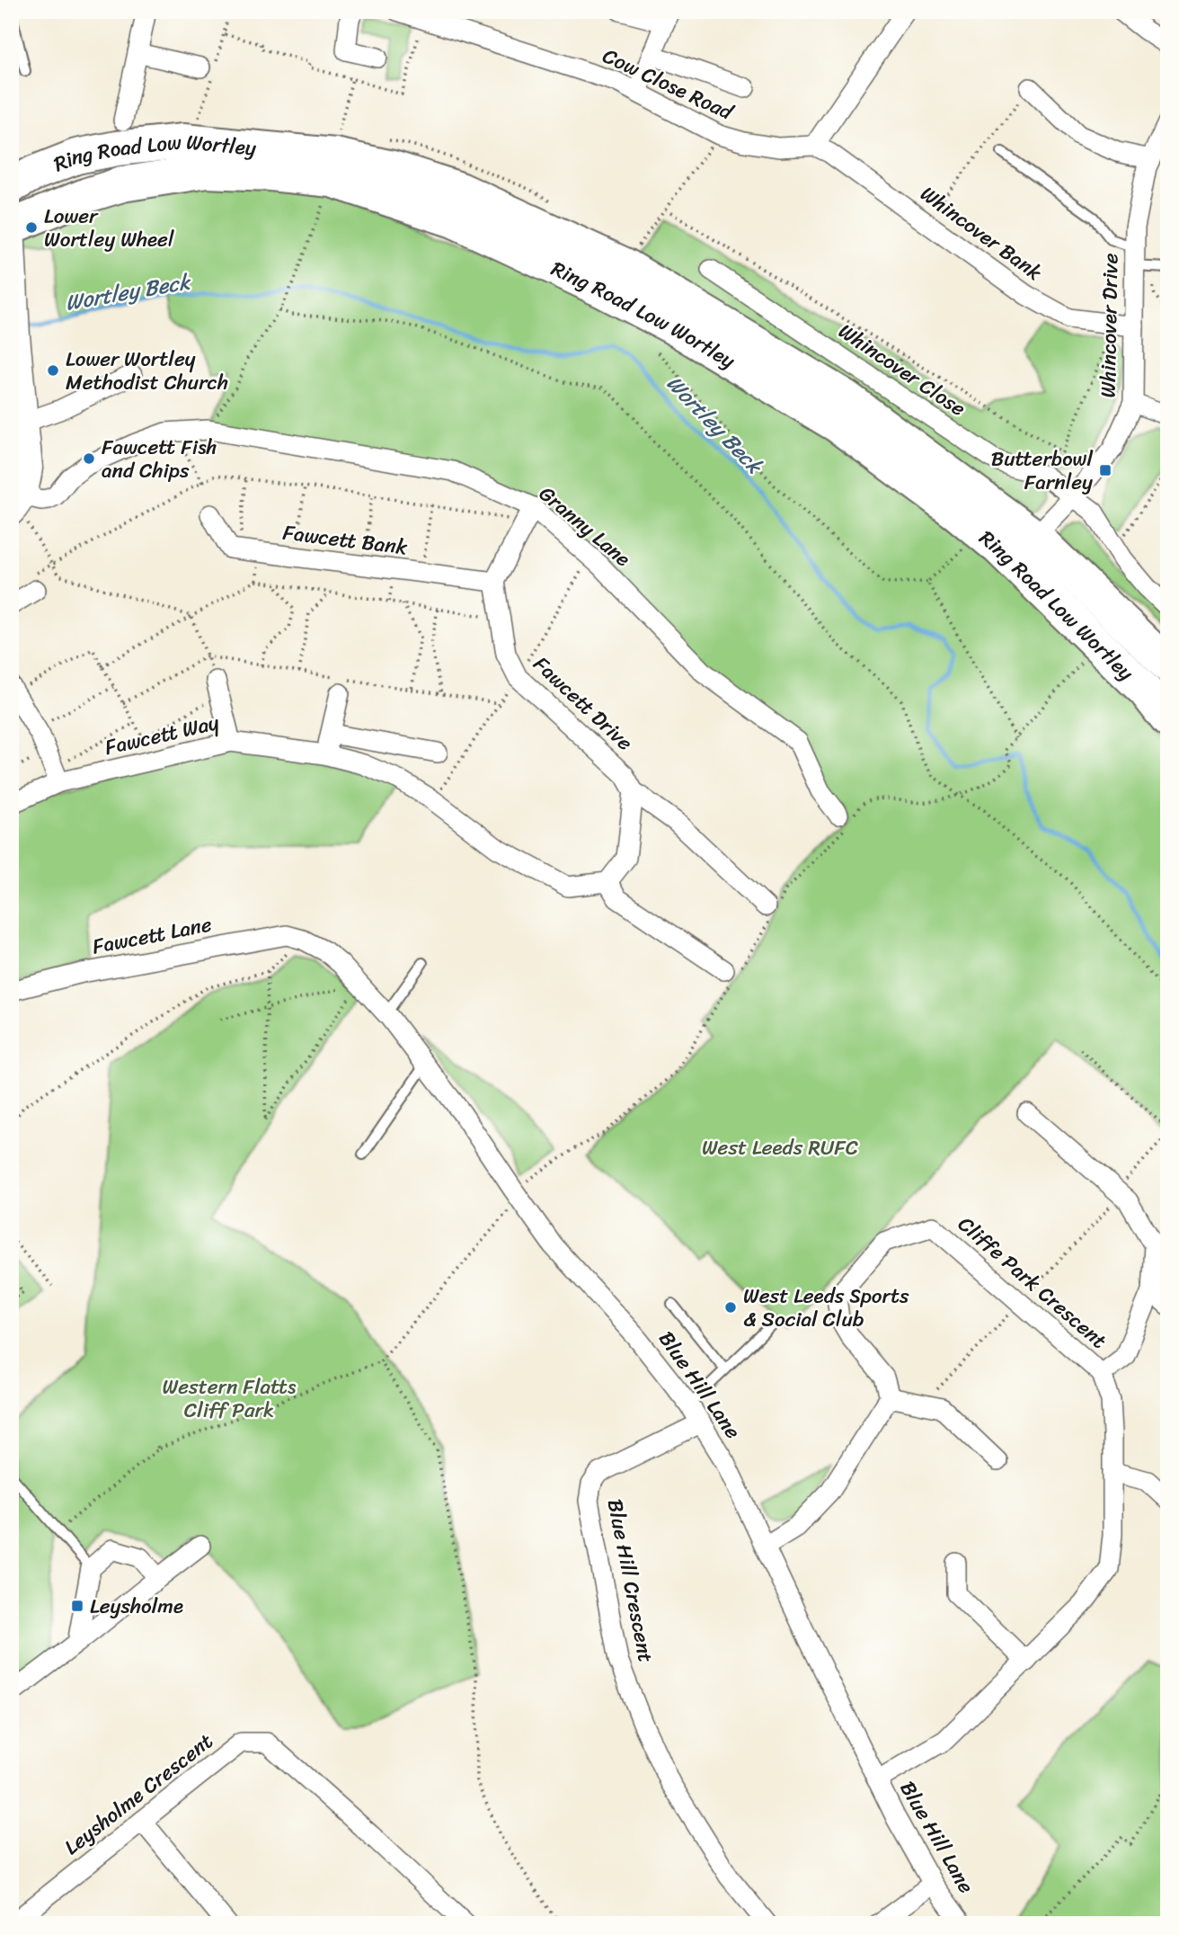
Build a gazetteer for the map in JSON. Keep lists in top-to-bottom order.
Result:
{
  "streets": {
    "highway": ["Ring Road Low Wortley"],
    "street": [
      "Cow Close Road",
      "Whincover Bank",
      "Whincover Drive",
      "Whincover Close",
      "Granny Lane",
      "Fawcett Bank",
      "Fawcett Drive",
      "Fawcett Way",
      "Fawcett Lane",
      "Cliffe Park Crescent",
      "Blue Hill Lane",
      "Blue Hill Crescent",
      "Leysholme Crescent"
    ]
  },
  "crossings": [
    ["Cow Close Road", "Whincover Bank"],
    ["Ring Road Low Wortley", "Whincover Drive"],
    ["Whincover Bank", "Whincover Drive"],
    ["Whincover Drive", "Whincover Close"],
    ["Fawcett Bank", "Fawcett Drive"],
    ["Fawcett Lane", "Blue Hill Lane"],
    ["Cliffe Park Crescent", "Blue Hill Lane"],
    ["Blue Hill Lane", "Blue Hill Crescent"]
  ],
  "water": ["Wortley Beck"],
  "parks": ["West Leeds RUFC", "Western Flatts Cliff Park"],
  "places": {
    "other": [
      "Lower Wortley Wheel",
      "Lower Wortley Methodist Church",
      "Fawcett Fish and Chips",
      "West Leeds Sports & Social Club"
    ],
    "transit": ["Butterbowl Farnley", "Leysholme"]
  }
}
